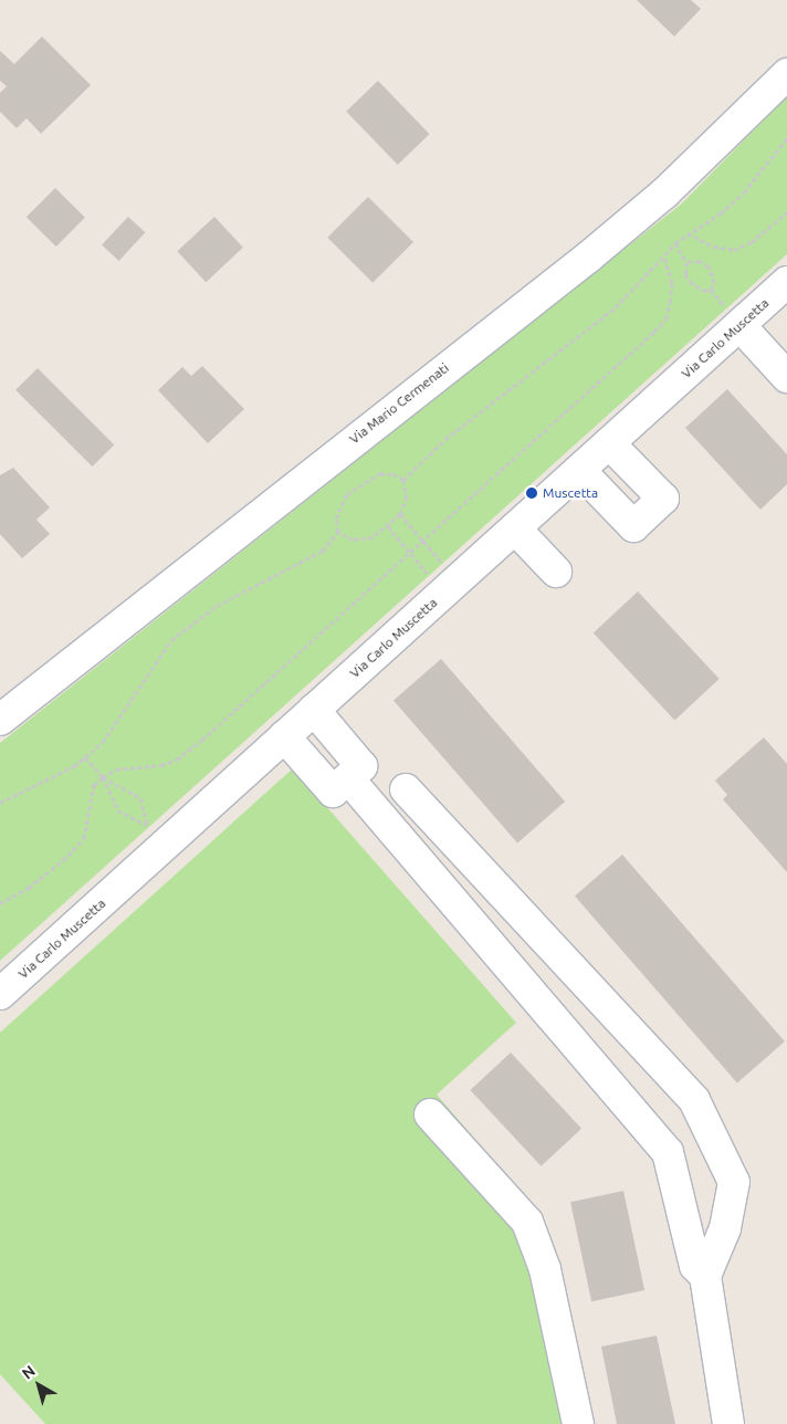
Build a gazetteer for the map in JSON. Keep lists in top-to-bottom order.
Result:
{
  "streets": {
    "street": ["Via Carlo Muscetta", "Via Mario Cermenati"]
  },
  "places": ["Muscetta"],
  "north": "top left"
}
